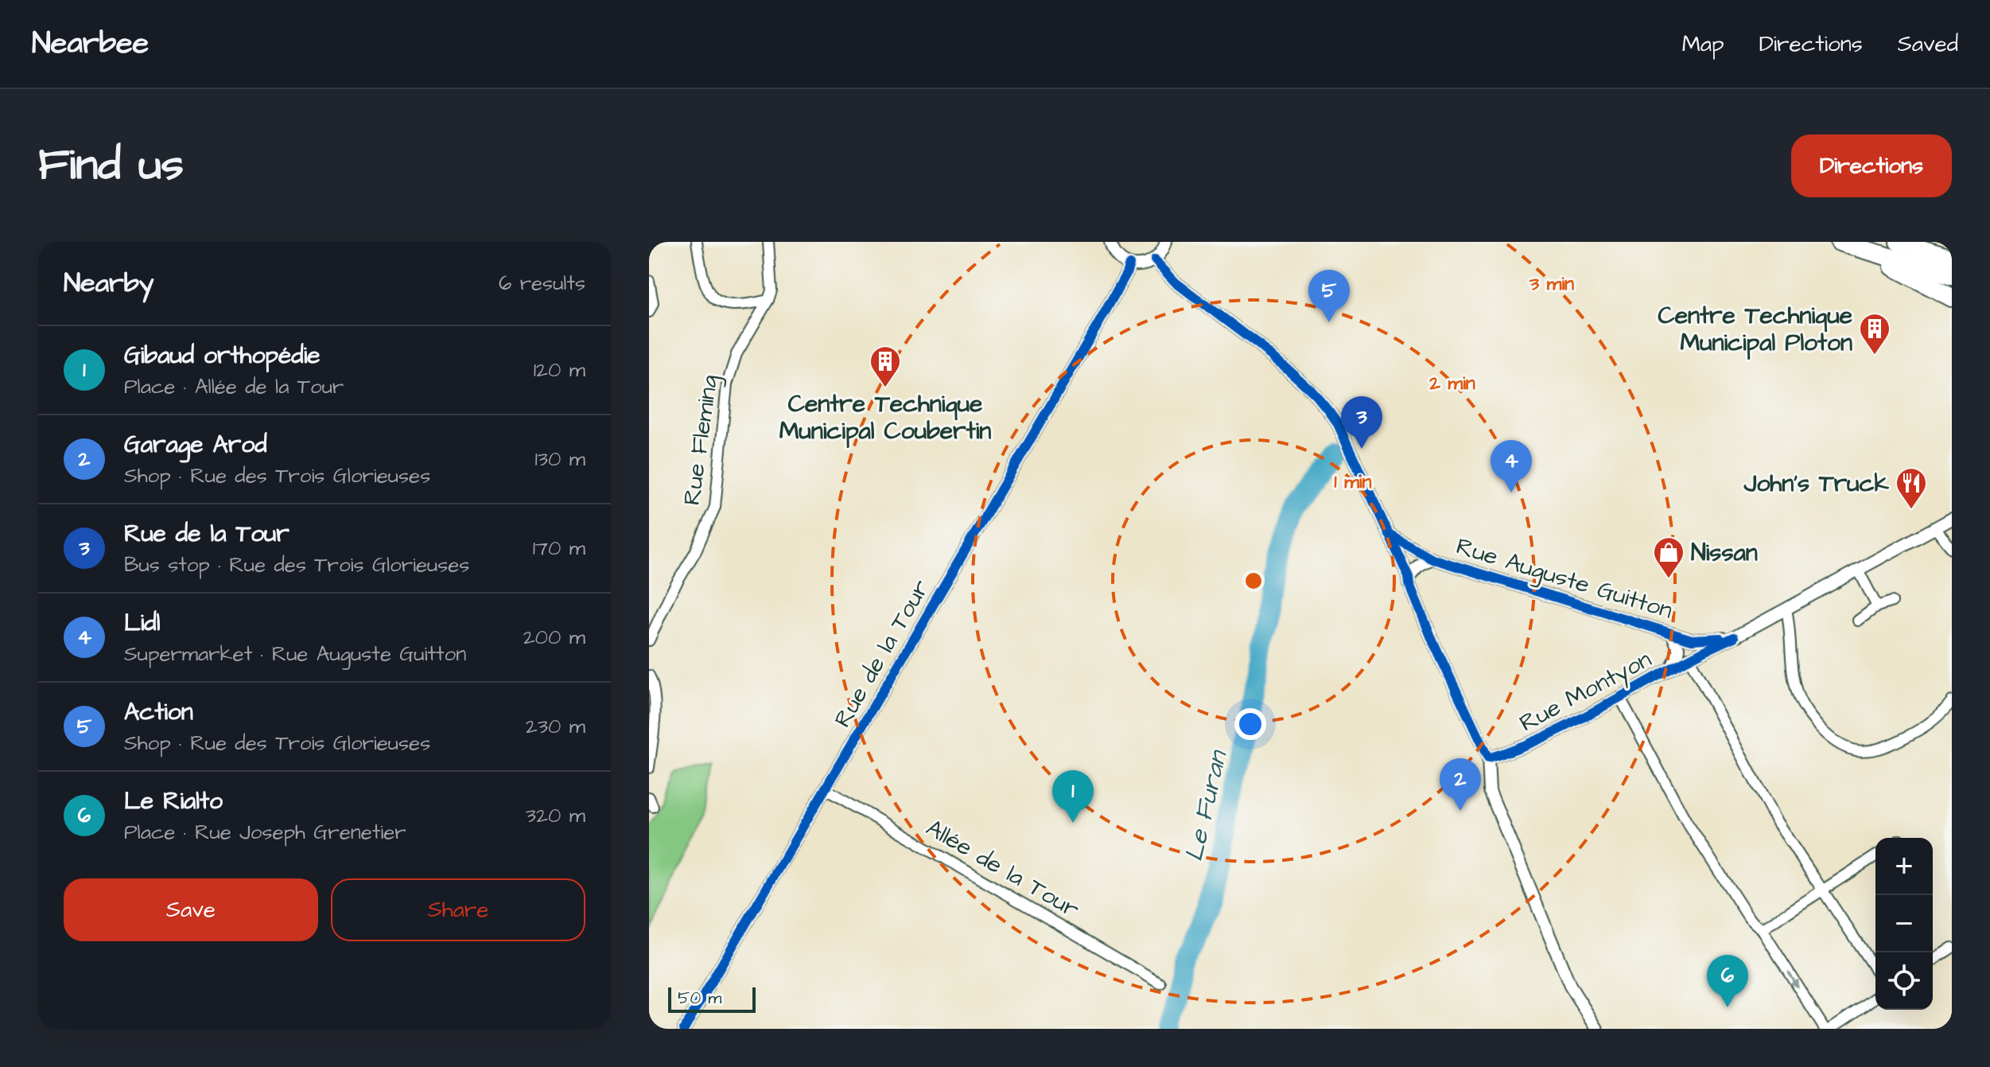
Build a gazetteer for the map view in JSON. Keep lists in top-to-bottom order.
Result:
{
  "streets": {
    "street": [
      "Rue Fleming",
      "Rue Auguste Guitton",
      "Rue de la Tour",
      "Rue Montyon",
      "Allée de la Tour"
    ]
  },
  "crossings": [
    ["Rue Auguste Guitton", "Rue Montyon"],
    ["Rue de la Tour", "Allée de la Tour"]
  ],
  "water": ["Le Furan"],
  "places": {
    "building": ["Centre Technique Municipal Ploton", "Centre Technique Municipal Coubertin"],
    "restaurant": ["John's Truck"],
    "shop": ["Nissan"]
  },
  "scale_bar": "50 m",
  "page": {
    "header": "Nearbee",
    "nav": ["Map", "Directions", "Saved"],
    "title": "Find us",
    "buttons": [
      "Directions",
      ["Save", "Share"]
    ],
    "heading": ["Nearby", "6 results"],
    "pins": [
      "5",
      "3",
      "4",
      "2",
      "1",
      "6"
    ],
    "list": [
      {
        "mark": "1",
        "name": "Gibaud orthopédie",
        "note": "Place · Allée de la Tour",
        "value": "120 m"
      },
      {
        "mark": "2",
        "name": "Garage Arod",
        "note": "Shop · Rue des Trois Glorieuses",
        "value": "130 m"
      },
      {
        "mark": "3",
        "name": "Rue de la Tour",
        "note": "Bus stop · Rue des Trois Glorieuses",
        "value": "170 m"
      },
      {
        "mark": "4",
        "name": "Lidl",
        "note": "Supermarket · Rue Auguste Guitton",
        "value": "200 m"
      },
      {
        "mark": "5",
        "name": "Action",
        "note": "Shop · Rue des Trois Glorieuses",
        "value": "230 m"
      },
      {
        "mark": "6",
        "name": "Le Rialto",
        "note": "Place · Rue Joseph Grenetier",
        "value": "320 m"
      }
    ],
    "map_buttons": ["+", "−"],
    "scale": "50 m"
  },
  "rings": ["3 min", "2 min", "1 min"]
}
